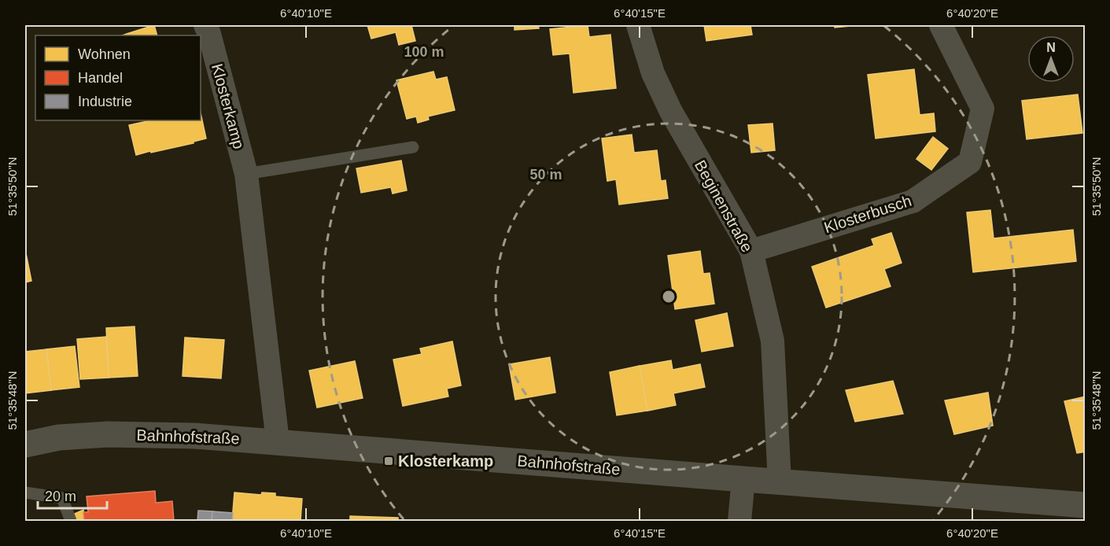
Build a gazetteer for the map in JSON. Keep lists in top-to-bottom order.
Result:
{
  "streets": {
    "street": [
      "Klosterkamp",
      "Beginenstraße",
      "Klosterbusch",
      "Bahnhofstraße"
    ]
  },
  "crossings": [
    ["Klosterkamp", "Bahnhofstraße"],
    ["Beginenstraße", "Klosterbusch"],
    ["Beginenstraße", "Bahnhofstraße"]
  ],
  "places": {
    "transit": ["Klosterkamp"]
  },
  "legend": ["Wohnen", "Handel", "Industrie"],
  "scale_bar": "20 m",
  "north": "top",
  "coordinates": [
    "6°40'10\"E",
    "6°40'15\"E",
    "6°40'20\"E",
    "51°35'50\"N",
    "51°35'48\"N"
  ],
  "rings": ["100 m", "50 m"]
}
